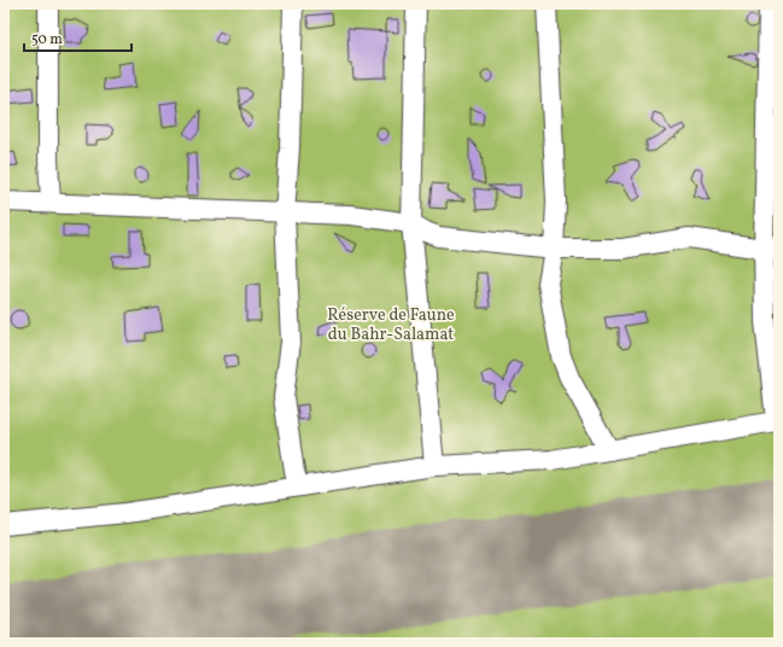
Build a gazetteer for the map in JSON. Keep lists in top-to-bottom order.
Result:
{
  "parks": ["Réserve de Faune du Bahr-Salamat"],
  "scale_bar": "50 m"
}
